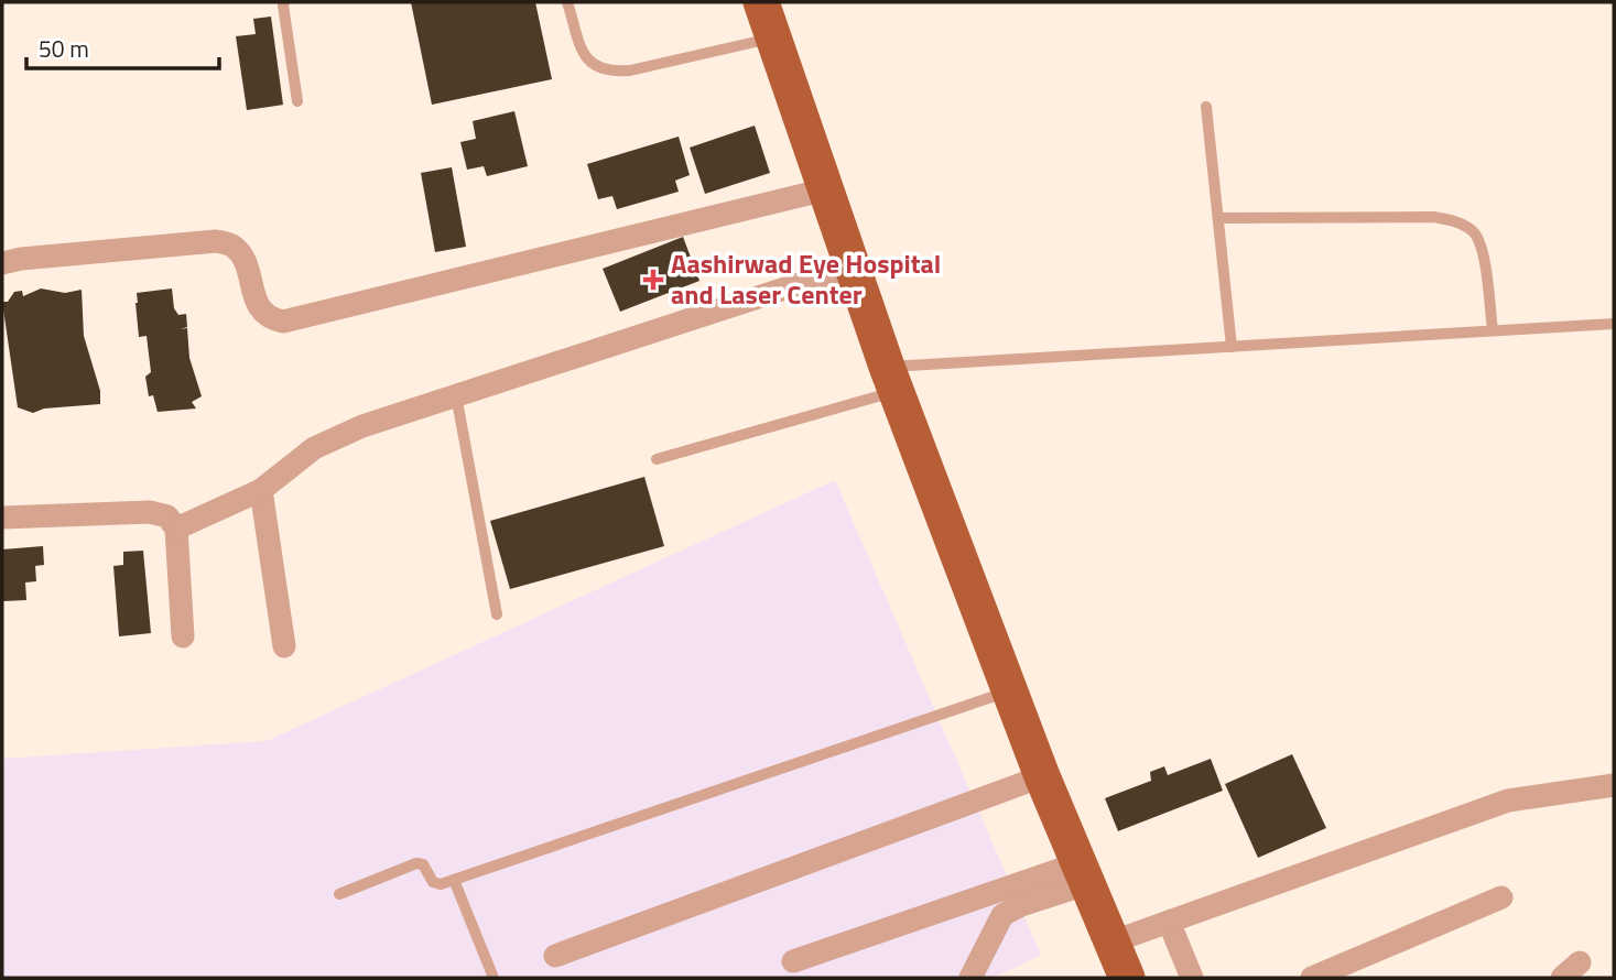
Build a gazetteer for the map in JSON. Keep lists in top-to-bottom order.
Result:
{
  "places": {
    "health": ["Aashirwad Eye Hospital and Laser Center"]
  },
  "scale_bar": "50 m"
}
